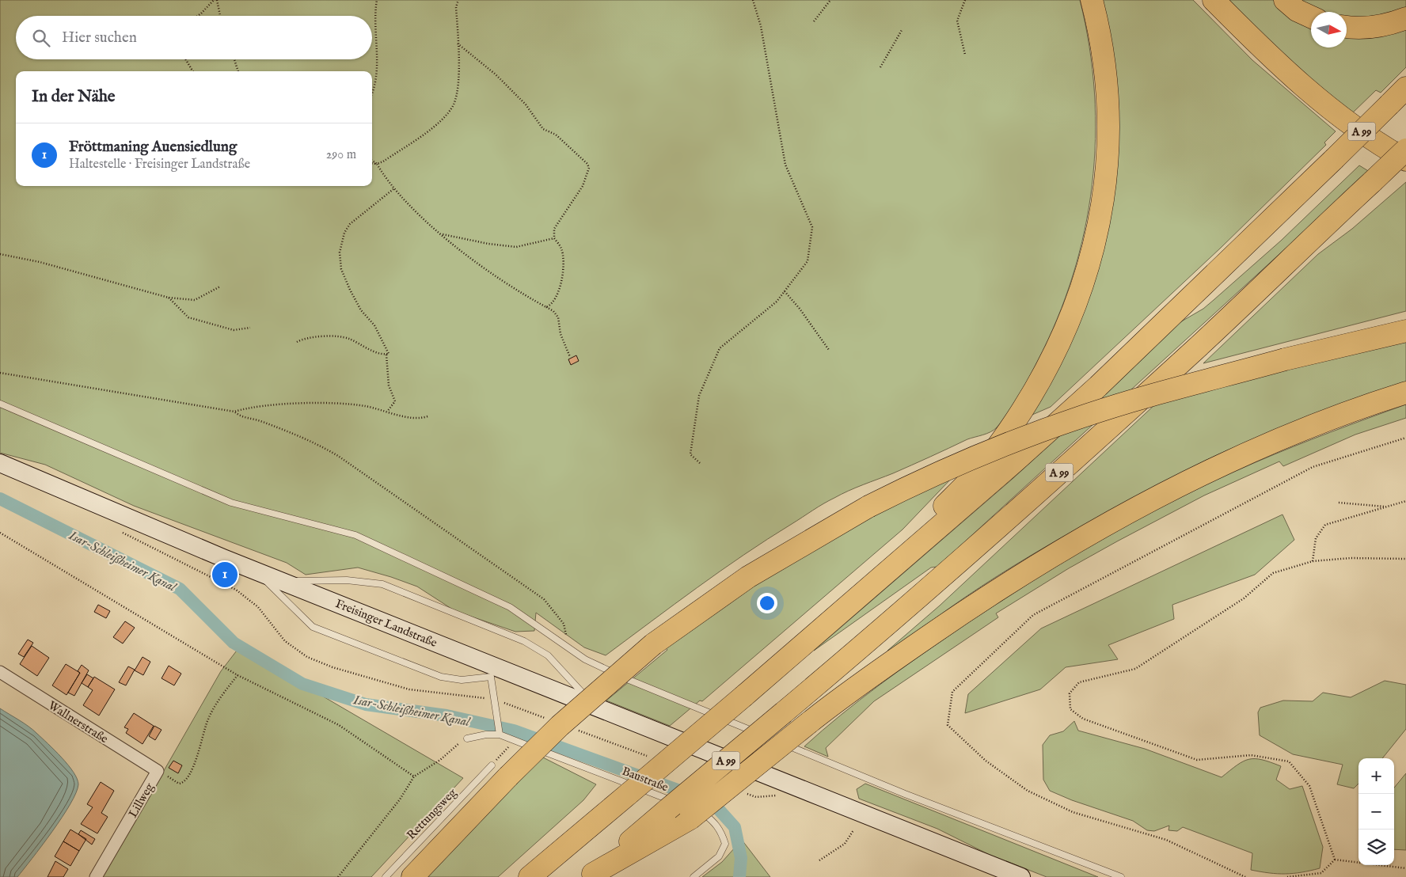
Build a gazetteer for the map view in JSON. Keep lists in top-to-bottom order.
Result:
{
  "streets": {
    "highway": ["A 99"],
    "main road": ["Freisinger Landstraße"],
    "street": ["Wallnerstraße", "Lillweg"],
    "lane": ["Baustraße", "Rettungsweg"]
  },
  "crossings": [
    ["A 99", "Baustraße"],
    ["Wallnerstraße", "Lillweg"]
  ],
  "water": ["Isar-Schleißheimer Kanal"],
  "north": "right",
  "page": {
    "search": "Hier suchen",
    "heading": "In der Nähe",
    "list": [
      {
        "mark": "1",
        "name": "Fröttmaning Auensiedlung",
        "note": "Haltestelle · Freisinger Landstraße",
        "value": "290 m"
      }
    ],
    "pins": "1",
    "map_buttons": ["+", "−"]
  }
}
